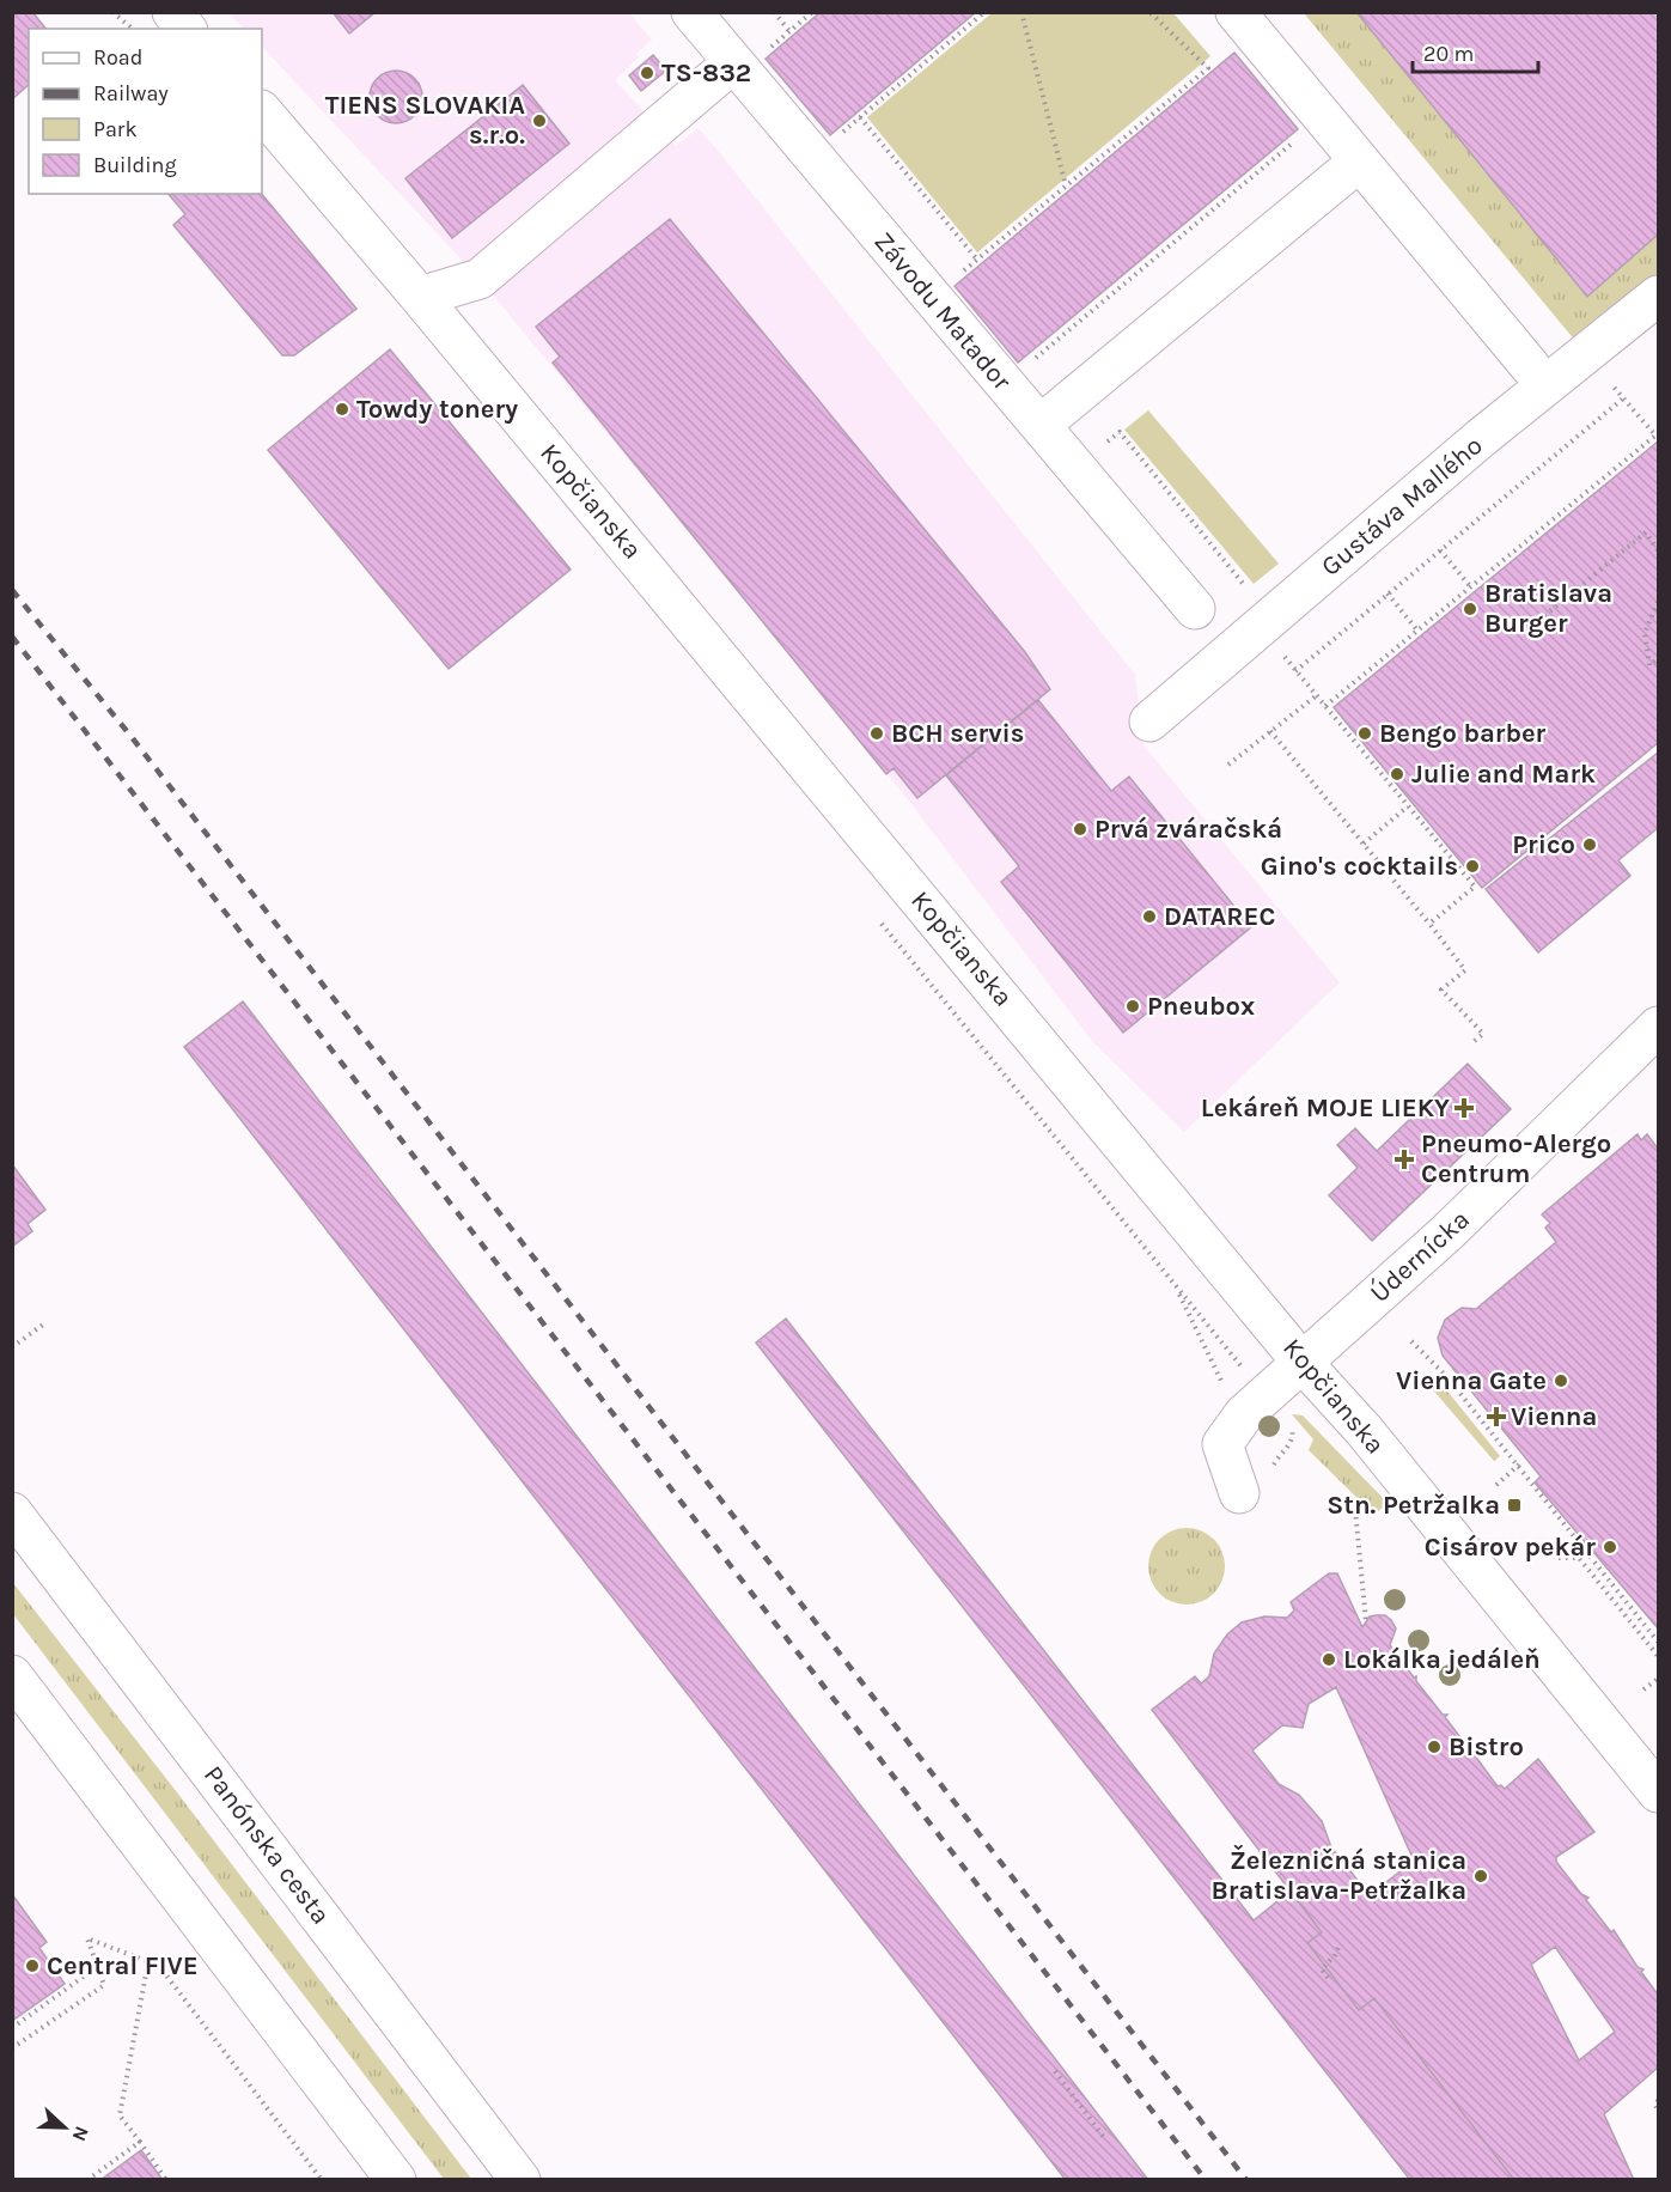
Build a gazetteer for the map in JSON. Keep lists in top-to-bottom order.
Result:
{
  "streets": {
    "street": [
      "Závodu Matador",
      "Kopčianska",
      "Gustáva Mallého",
      "Údernícka",
      "Panónska cesta"
    ]
  },
  "crossings": [
    ["Kopčianska", "Údernícka"]
  ],
  "places": {
    "other": [
      "TS-832",
      "TIENS SLOVAKIA s.r.o.",
      "Towdy tonery",
      "Bratislava Burger",
      "BCH servis",
      "Bengo barber",
      "Julie and Mark",
      "Prvá zváračská",
      "Prico",
      "Gino's cocktails",
      "DATAREC",
      "Pneubox",
      "Vienna Gate",
      "Cisárov pekár",
      "Lokálka jedáleň",
      "Bistro",
      "Železničná stanica Bratislava-Petržalka",
      "Central FIVE"
    ],
    "health": ["Lekáreň MOJE LIEKY", "Pneumo-Alergo Centrum", "Vienna"],
    "transit": ["Stn. Petržalka"]
  },
  "legend": [
    "Road",
    "Railway",
    "Park",
    "Building"
  ],
  "scale_bar": "20 m",
  "north": "right"
}
